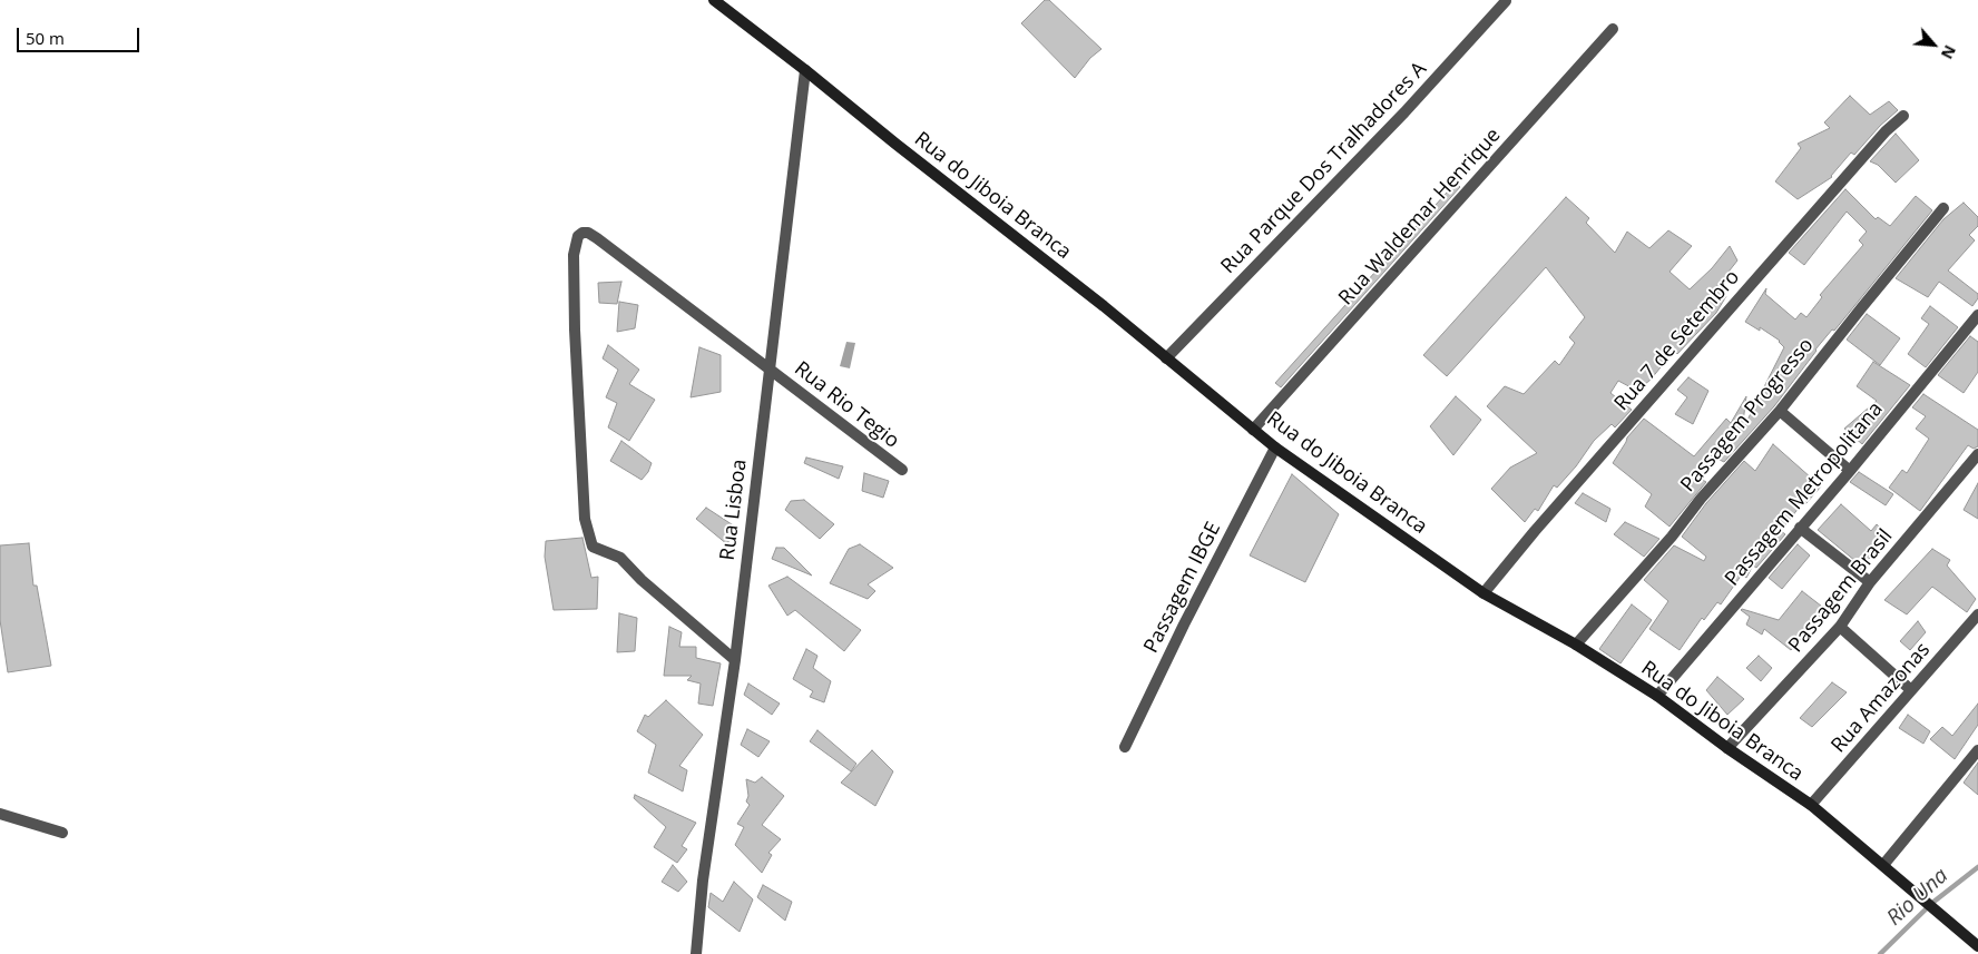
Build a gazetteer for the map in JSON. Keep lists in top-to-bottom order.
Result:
{
  "streets": {
    "main road": ["Rua do Jiboia Branca"],
    "street": [
      "Rua Parque Dos Tralhadores A",
      "Rua Waldemar Henrique",
      "Rua 7 de Setembro",
      "Rua Rio Tegio",
      "Passagem Progresso",
      "Passagem Metropolitana",
      "Rua Lisboa",
      "Passagem IBGE",
      "Passagem Brasil",
      "Rua Amazonas"
    ]
  },
  "crossings": [
    ["Rua Parque Dos Tralhadores A", "Rua do Jiboia Branca"],
    ["Rua do Jiboia Branca", "Rua Waldemar Henrique"],
    ["Rua do Jiboia Branca", "Rua 7 de Setembro"],
    ["Rua do Jiboia Branca", "Passagem Progresso"],
    ["Rua do Jiboia Branca", "Passagem Metropolitana"],
    ["Rua do Jiboia Branca", "Rua Lisboa"],
    ["Rua do Jiboia Branca", "Passagem IBGE"],
    ["Rua do Jiboia Branca", "Passagem Brasil"],
    ["Rua do Jiboia Branca", "Rua Amazonas"],
    ["Rua Rio Tegio", "Rua Lisboa"]
  ],
  "water": ["Rio Una"],
  "scale_bar": "50 m",
  "north": "bottom right"
}
